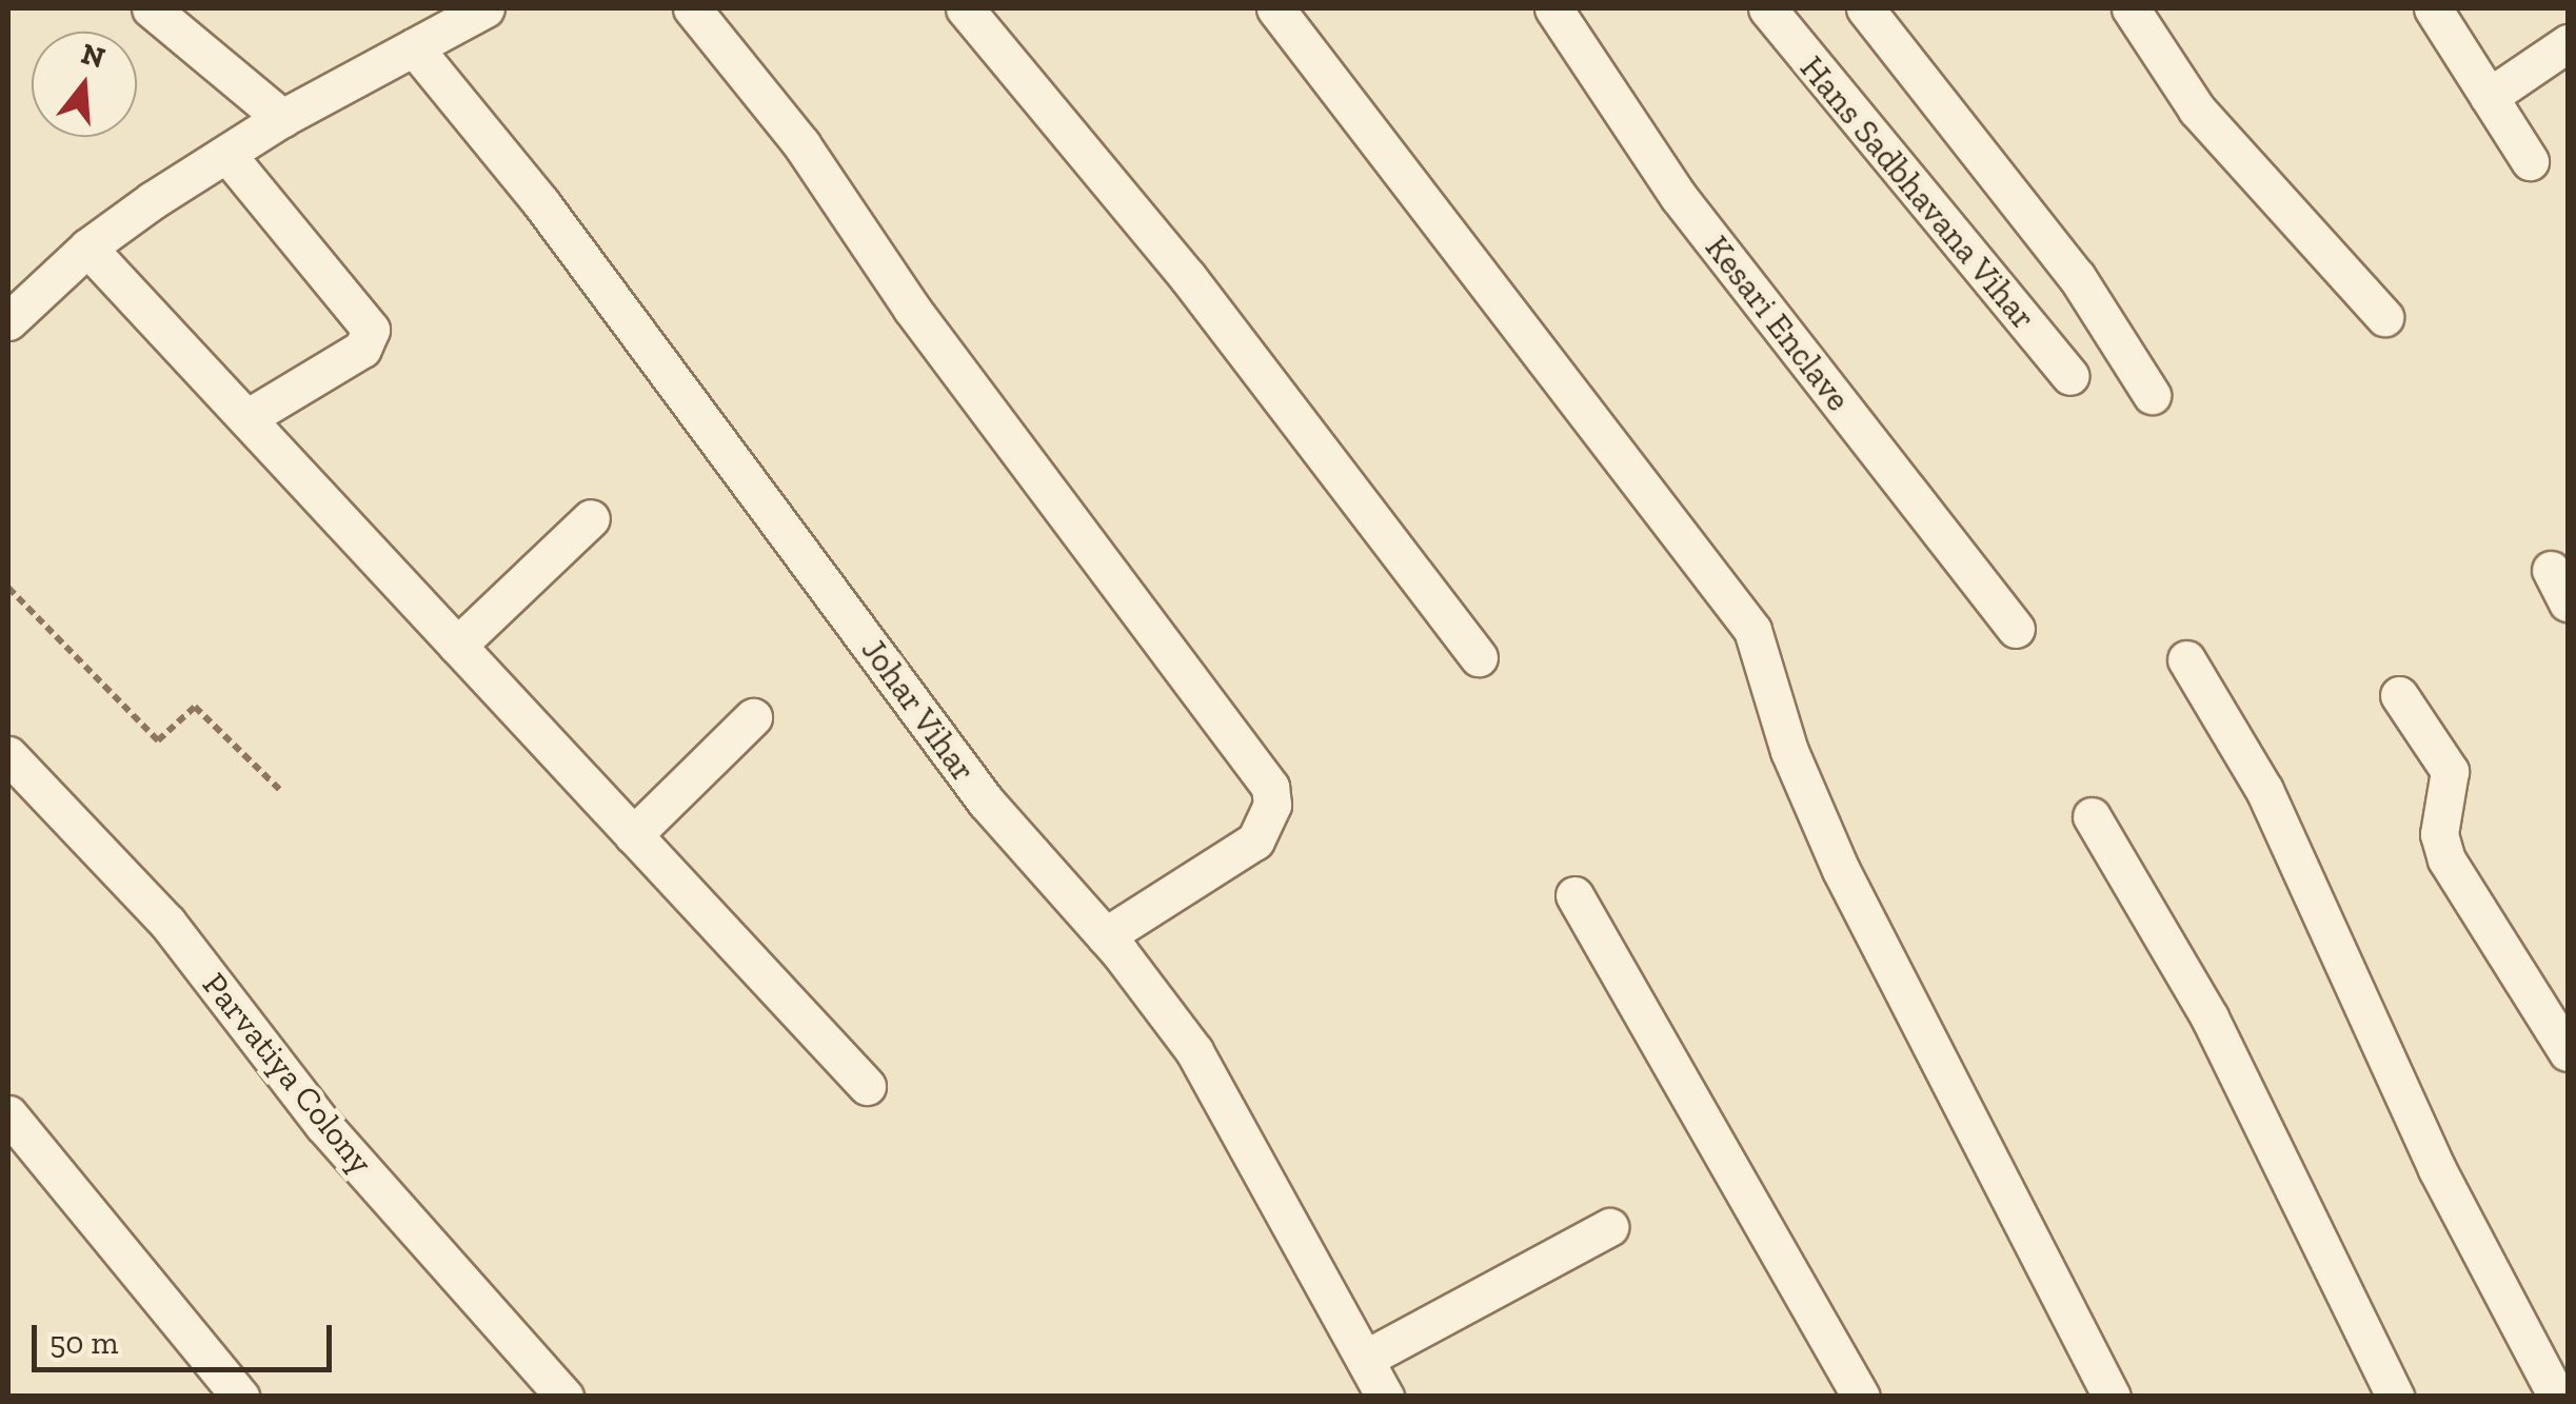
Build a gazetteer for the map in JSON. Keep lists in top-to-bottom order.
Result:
{
  "streets": {
    "street": [
      "Hans Sadbhavana Vihar",
      "Kesari Enclave",
      "Johar Vihar",
      "Parvatiya Colony"
    ]
  },
  "scale_bar": "50 m",
  "north": "top"
}
